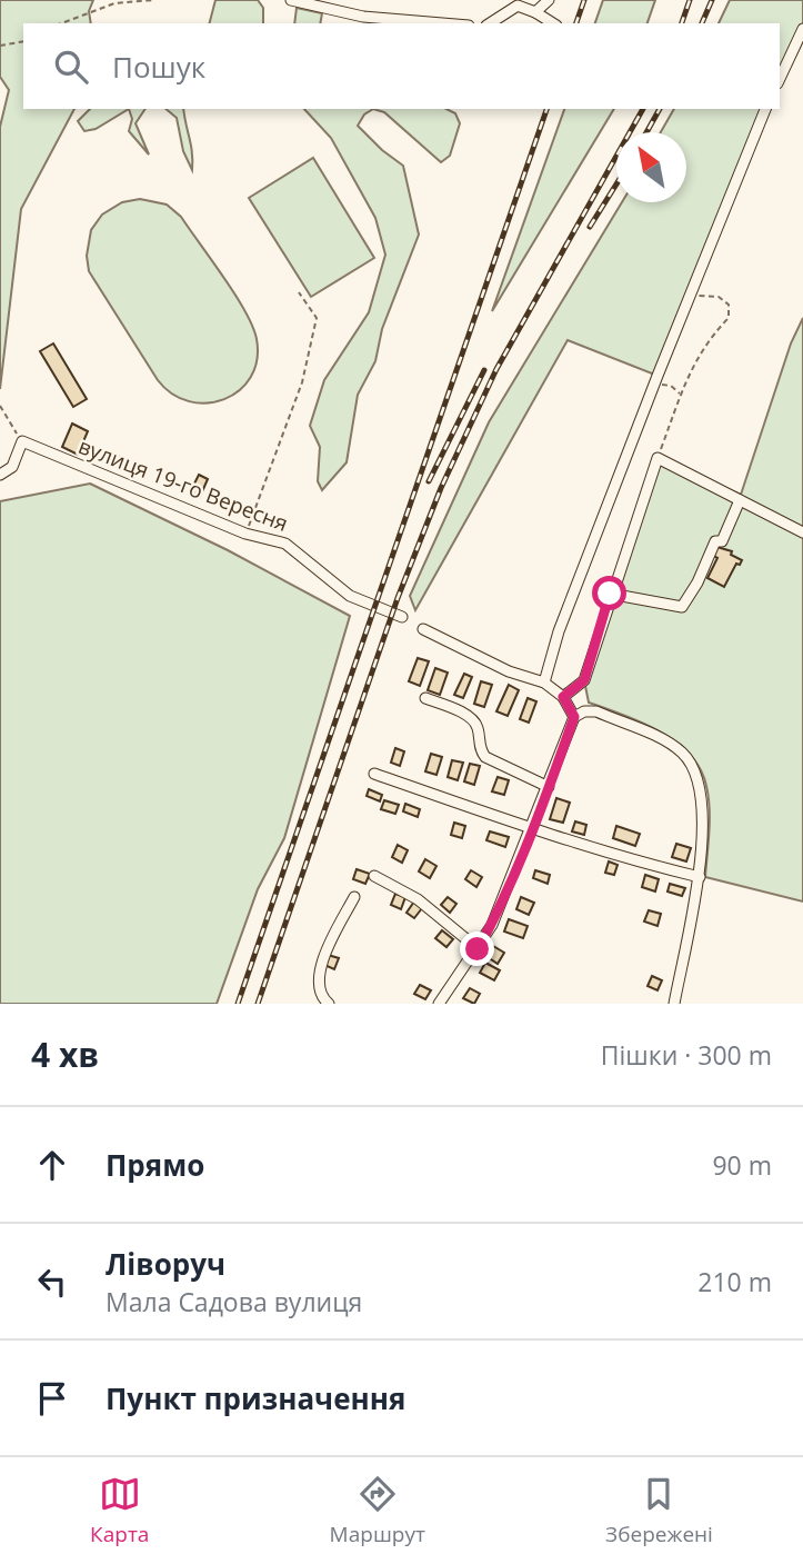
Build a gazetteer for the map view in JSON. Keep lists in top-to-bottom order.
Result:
{
  "streets": {
    "street": ["вулиця 19-го Вересня"]
  },
  "north": "top left",
  "page": {
    "search": "Пошук",
    "heading": ["4 хв", "Пішки · 300 m"],
    "list": [
      ["Прямо", "90 m"],
      ["Ліворуч", "Мала Садова вулиця", "210 m"],
      "Пункт призначення"
    ],
    "nav": ["Карта", "Маршрут", "Збережені"]
  }
}
